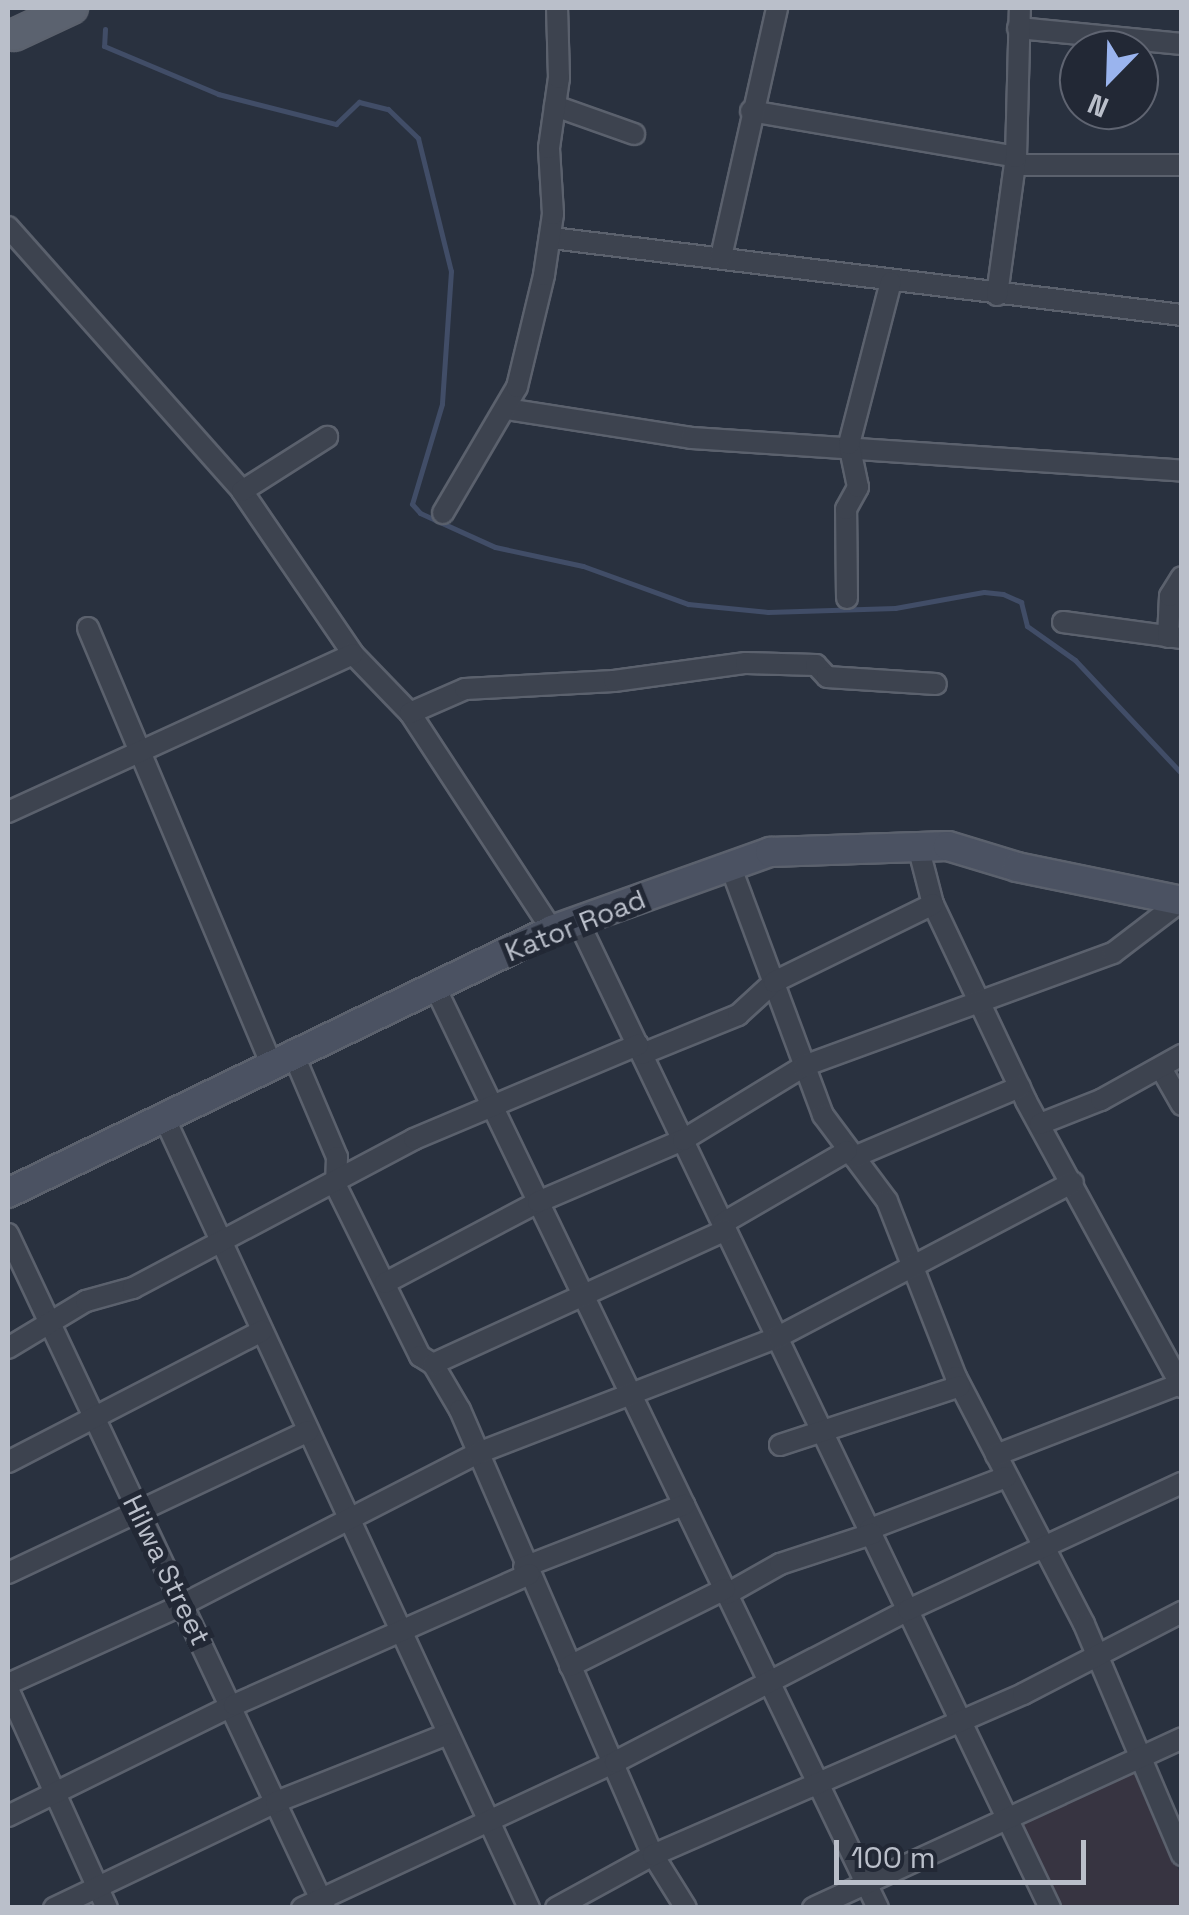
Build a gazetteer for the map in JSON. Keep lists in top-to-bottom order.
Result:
{
  "streets": {
    "main road": ["Kator Road"],
    "street": ["Hilwa Street"]
  },
  "scale_bar": "100 m",
  "north": "bottom left"
}
